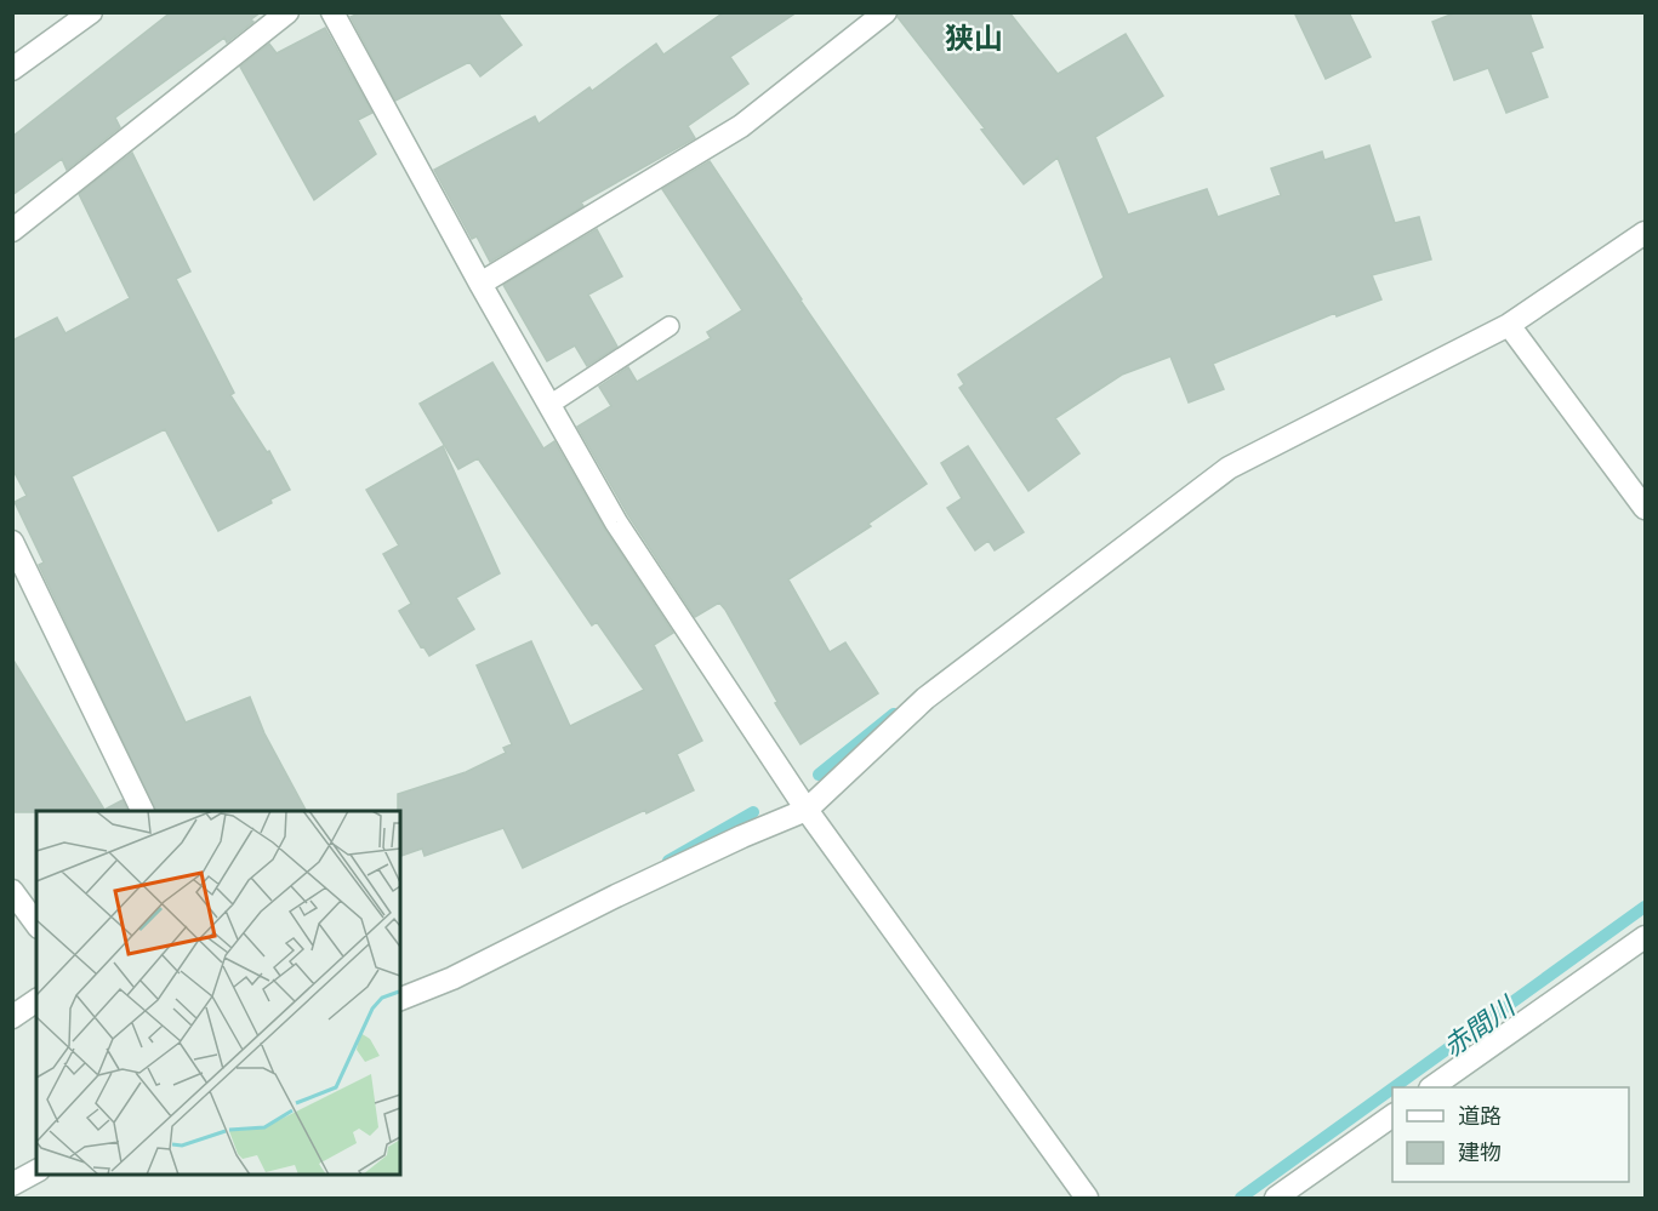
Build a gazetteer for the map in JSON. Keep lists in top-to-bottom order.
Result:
{
  "districts": ["狭山"],
  "water": ["赤間川"],
  "legend": ["道路", "建物"]
}
